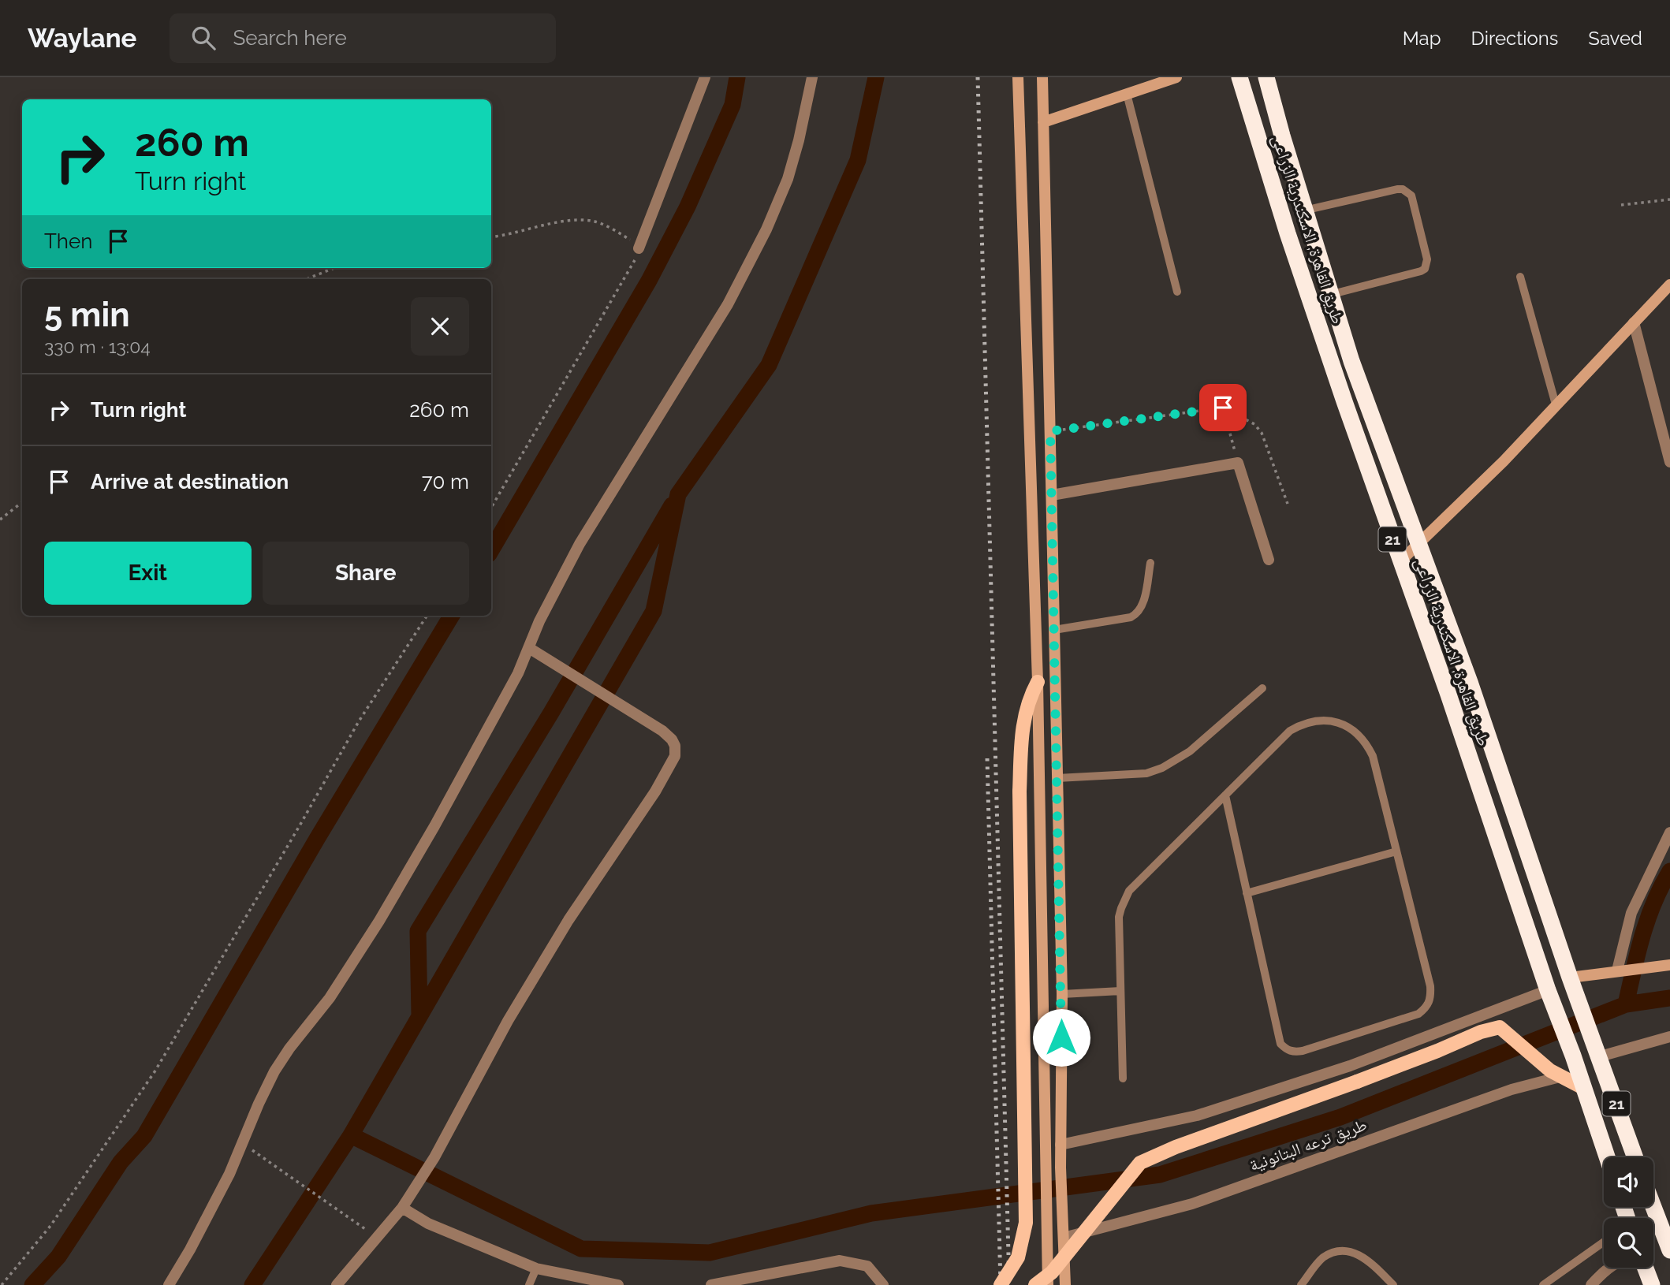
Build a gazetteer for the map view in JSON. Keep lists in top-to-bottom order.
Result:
{
  "streets": {
    "highway": ["طريق القاهرة, الاسكندرية الزراعى", "21"],
    "street": ["طريق ترعه البتانونية"]
  },
  "page": {
    "header": "Waylane",
    "search": "Search here",
    "nav": ["Map", "Directions", "Saved"],
    "turn": ["260 m", "Turn right"],
    "then": "Then",
    "heading": ["5 min", "330 m · 13:04"],
    "list": [
      {
        "name": "Turn right",
        "value": "260 m"
      },
      {
        "name": "Arrive at destination",
        "value": "70 m"
      }
    ],
    "buttons": ["Exit", "Share"]
  }
}
